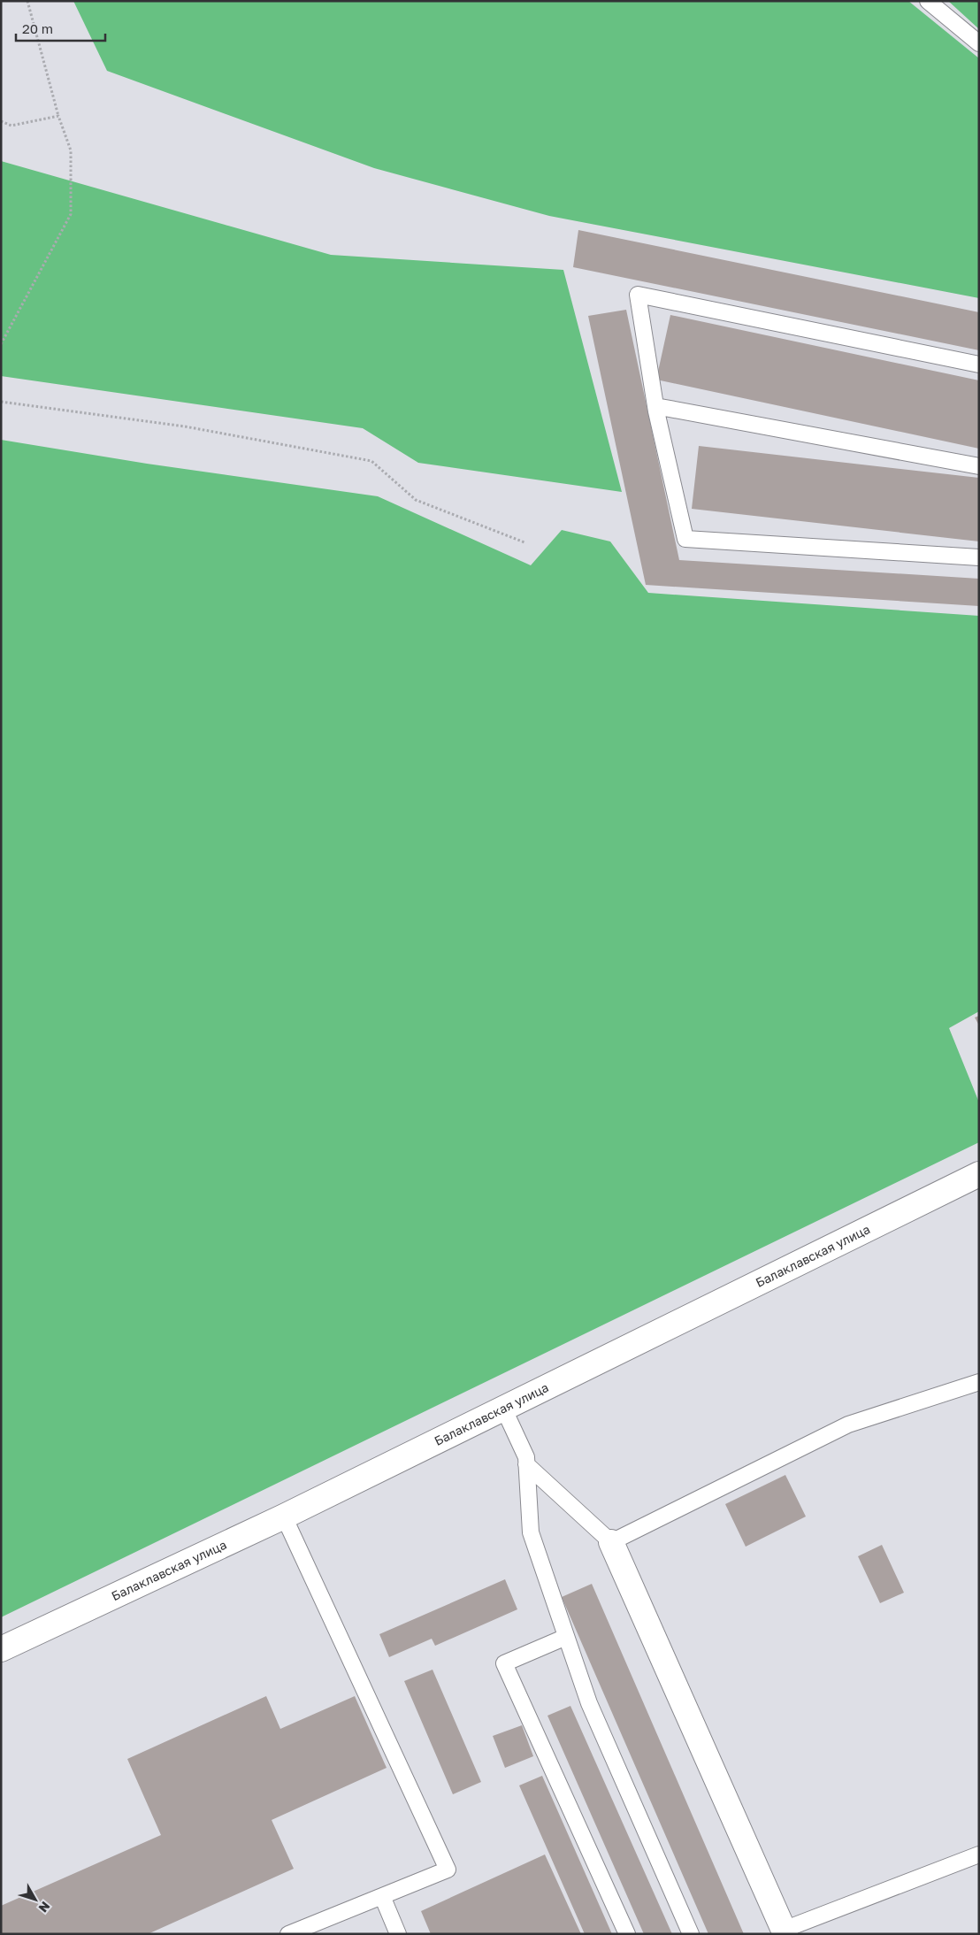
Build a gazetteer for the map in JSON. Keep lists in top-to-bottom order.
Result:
{
  "streets": {
    "main road": ["Балаклавская улица"]
  },
  "scale_bar": "20 m",
  "north": "bottom right"
}
